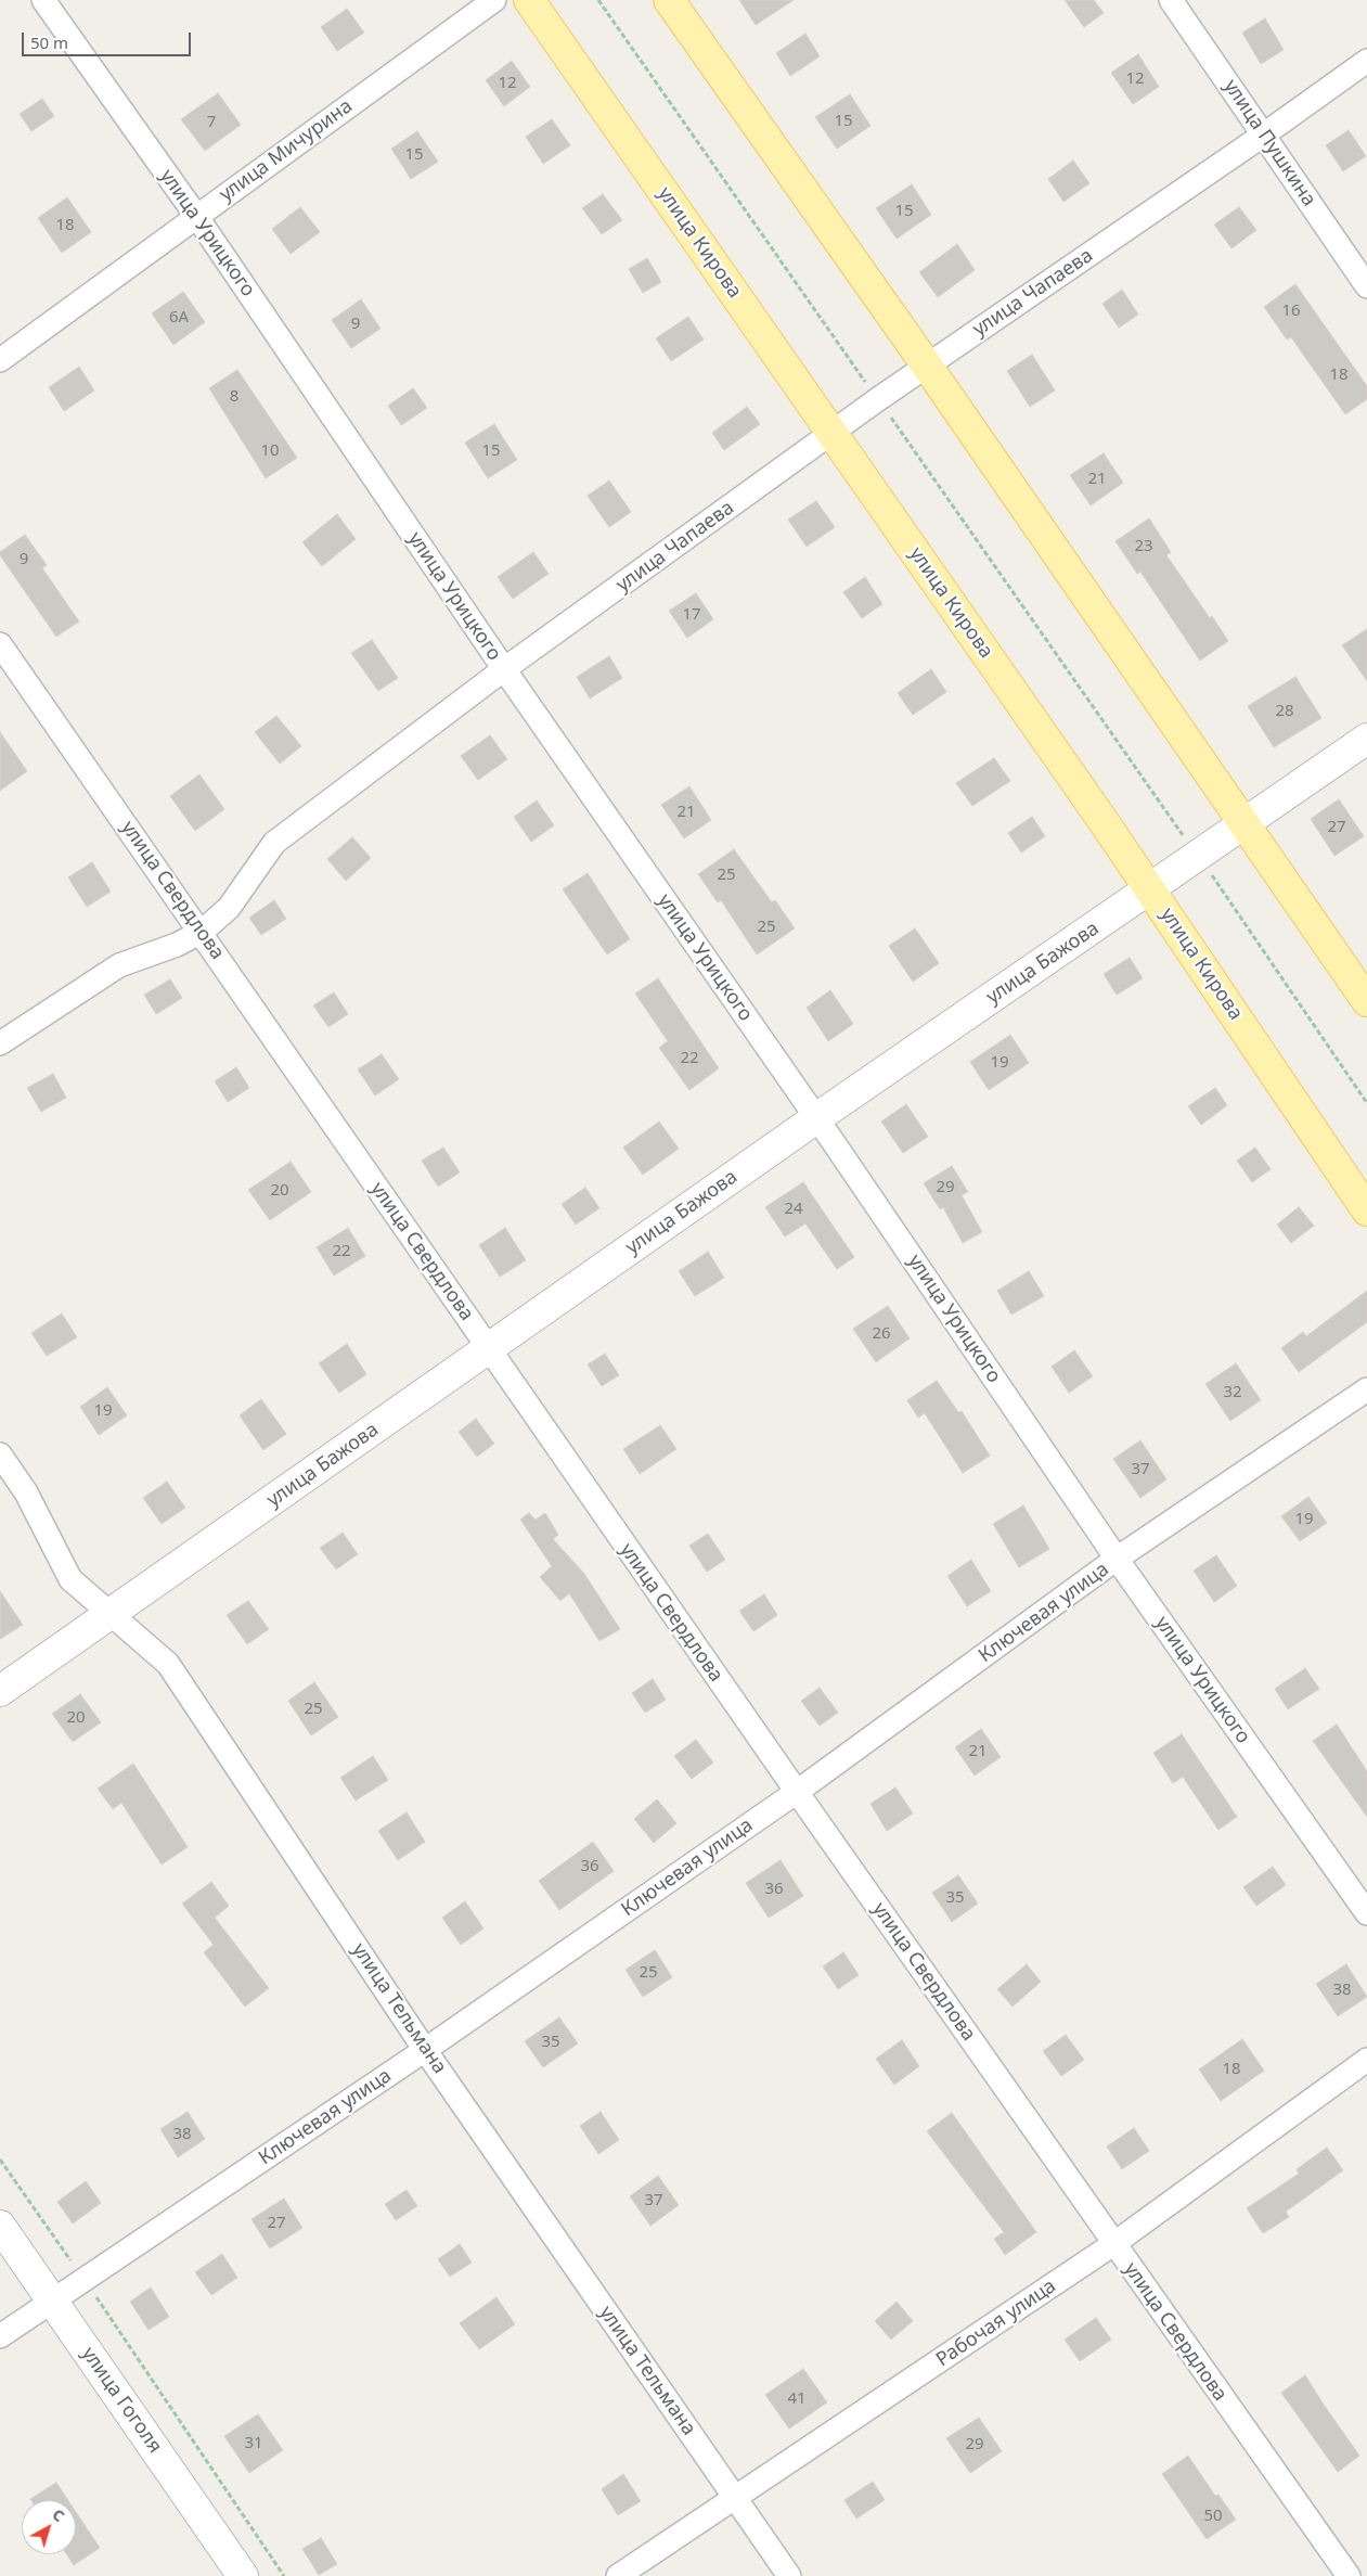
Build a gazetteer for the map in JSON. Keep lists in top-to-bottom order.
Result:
{
  "streets": {
    "main road": ["улица Кирова"],
    "street": [
      "улица Пушкина",
      "улица Мичурина",
      "улица Урицкого",
      "улица Чапаева",
      "улица Свердлова",
      "улица Бажова",
      "Ключевая улица",
      "улица Тельмана",
      "Рабочая улица",
      "улица Гоголя"
    ]
  },
  "crossings": [
    ["улица Пушкина", "улица Чапаева"],
    ["улица Мичурина", "улица Урицкого"],
    ["улица Урицкого", "улица Чапаева"],
    ["улица Урицкого", "улица Бажова"],
    ["улица Урицкого", "Ключевая улица"],
    ["улица Кирова", "улица Чапаева"],
    ["улица Кирова", "улица Бажова"],
    ["улица Чапаева", "улица Свердлова"],
    ["улица Свердлова", "улица Бажова"],
    ["улица Свердлова", "Ключевая улица"],
    ["улица Свердлова", "Рабочая улица"],
    ["улица Бажова", "улица Тельмана"],
    ["Ключевая улица", "улица Тельмана"],
    ["Ключевая улица", "улица Гоголя"],
    ["улица Тельмана", "Рабочая улица"]
  ],
  "house_numbers": [
    "12",
    "12",
    "15",
    "7",
    "15",
    "15",
    "18",
    "16",
    "6А",
    "9",
    "18",
    "8",
    "10",
    "15",
    "21",
    "23",
    "9",
    "17",
    "28",
    "21",
    "27",
    "25",
    "25",
    "22",
    "19",
    "29",
    "20",
    "24",
    "22",
    "26",
    "32",
    "19",
    "37",
    "19",
    "25",
    "20",
    "21",
    "36",
    "36",
    "35",
    "25",
    "38",
    "35",
    "18",
    "38",
    "37",
    "27",
    "41",
    "31",
    "29",
    "50"
  ],
  "scale_bar": "50 m",
  "north": "top right"
}
